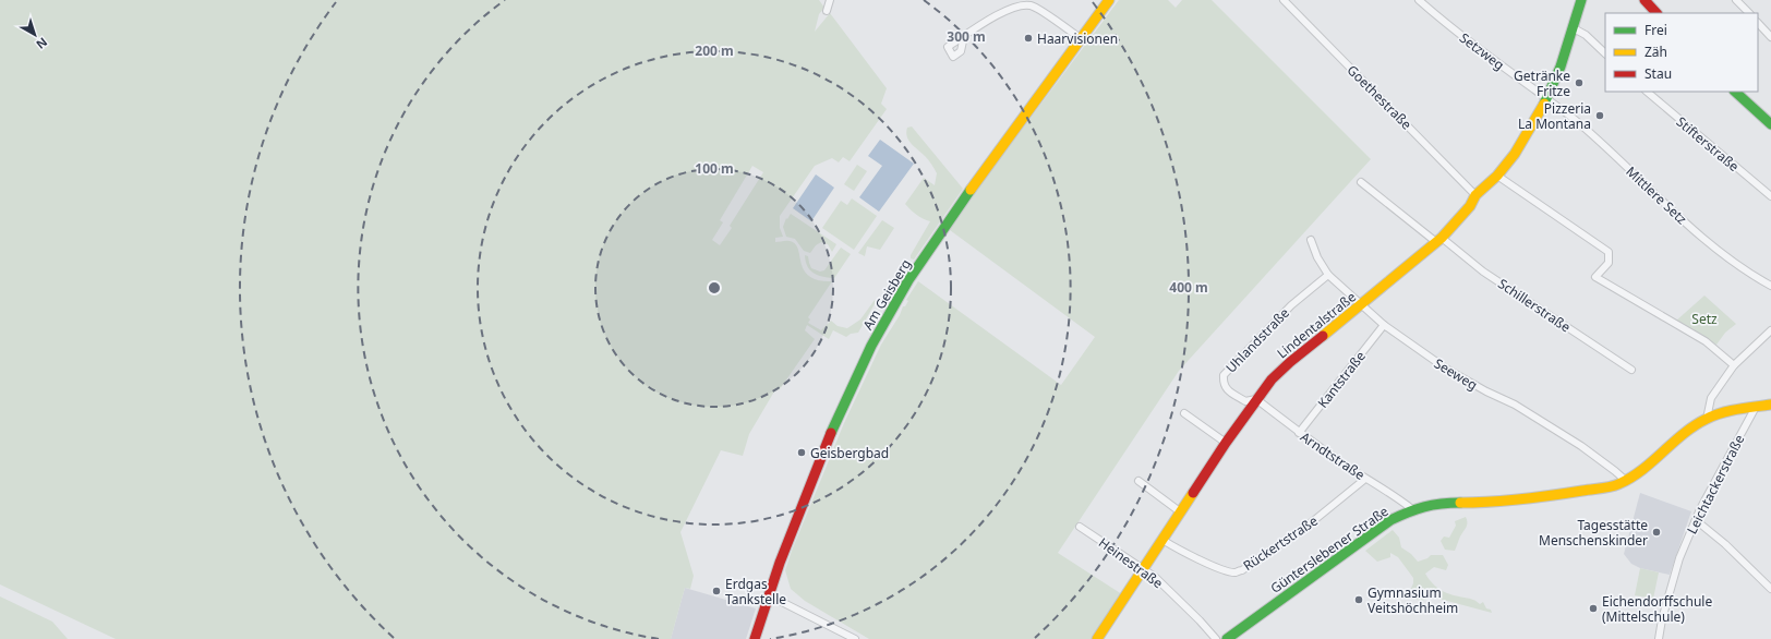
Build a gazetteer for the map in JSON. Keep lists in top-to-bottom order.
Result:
{
  "streets": {
    "street": [
      "Setzweg",
      "Goethestraße",
      "Stifterstraße",
      "Mittlere Setz",
      "Am Geisberg",
      "Schillerstraße",
      "Lindentalstraße",
      "Uhlandstraße",
      "Seeweg",
      "Kantstraße",
      "Arndtstraße",
      "Leichtackerstraße",
      "Rückertstraße",
      "Günterslebener Straße",
      "Heinestraße"
    ]
  },
  "crossings": [
    ["Setzweg", "Mittlere Setz"],
    ["Setzweg", "Lindentalstraße"],
    ["Goethestraße", "Lindentalstraße"],
    ["Mittlere Setz", "Lindentalstraße"],
    ["Schillerstraße", "Lindentalstraße"],
    ["Lindentalstraße", "Uhlandstraße"],
    ["Lindentalstraße", "Seeweg"],
    ["Lindentalstraße", "Arndtstraße"],
    ["Lindentalstraße", "Rückertstraße"],
    ["Lindentalstraße", "Heinestraße"],
    ["Uhlandstraße", "Seeweg"],
    ["Uhlandstraße", "Arndtstraße"],
    ["Seeweg", "Kantstraße"],
    ["Seeweg", "Günterslebener Straße"],
    ["Kantstraße", "Arndtstraße"],
    ["Arndtstraße", "Rückertstraße"],
    ["Arndtstraße", "Günterslebener Straße"],
    ["Leichtackerstraße", "Günterslebener Straße"]
  ],
  "parks": ["Setz"],
  "places": [
    "Haarvisionen",
    "Getränke Fritze",
    "Pizzeria La Montana",
    "Geisbergbad",
    "Tagesstätte Menschenskinder",
    "Erdgas Tankstelle",
    "Gymnasium Veitshöchheim",
    "Eichendorffschule (Mittelschule)"
  ],
  "legend": ["Frei", "Zäh", "Stau"],
  "north": "bottom right",
  "rings": [
    "300 m",
    "200 m",
    "100 m",
    "400 m"
  ]
}
